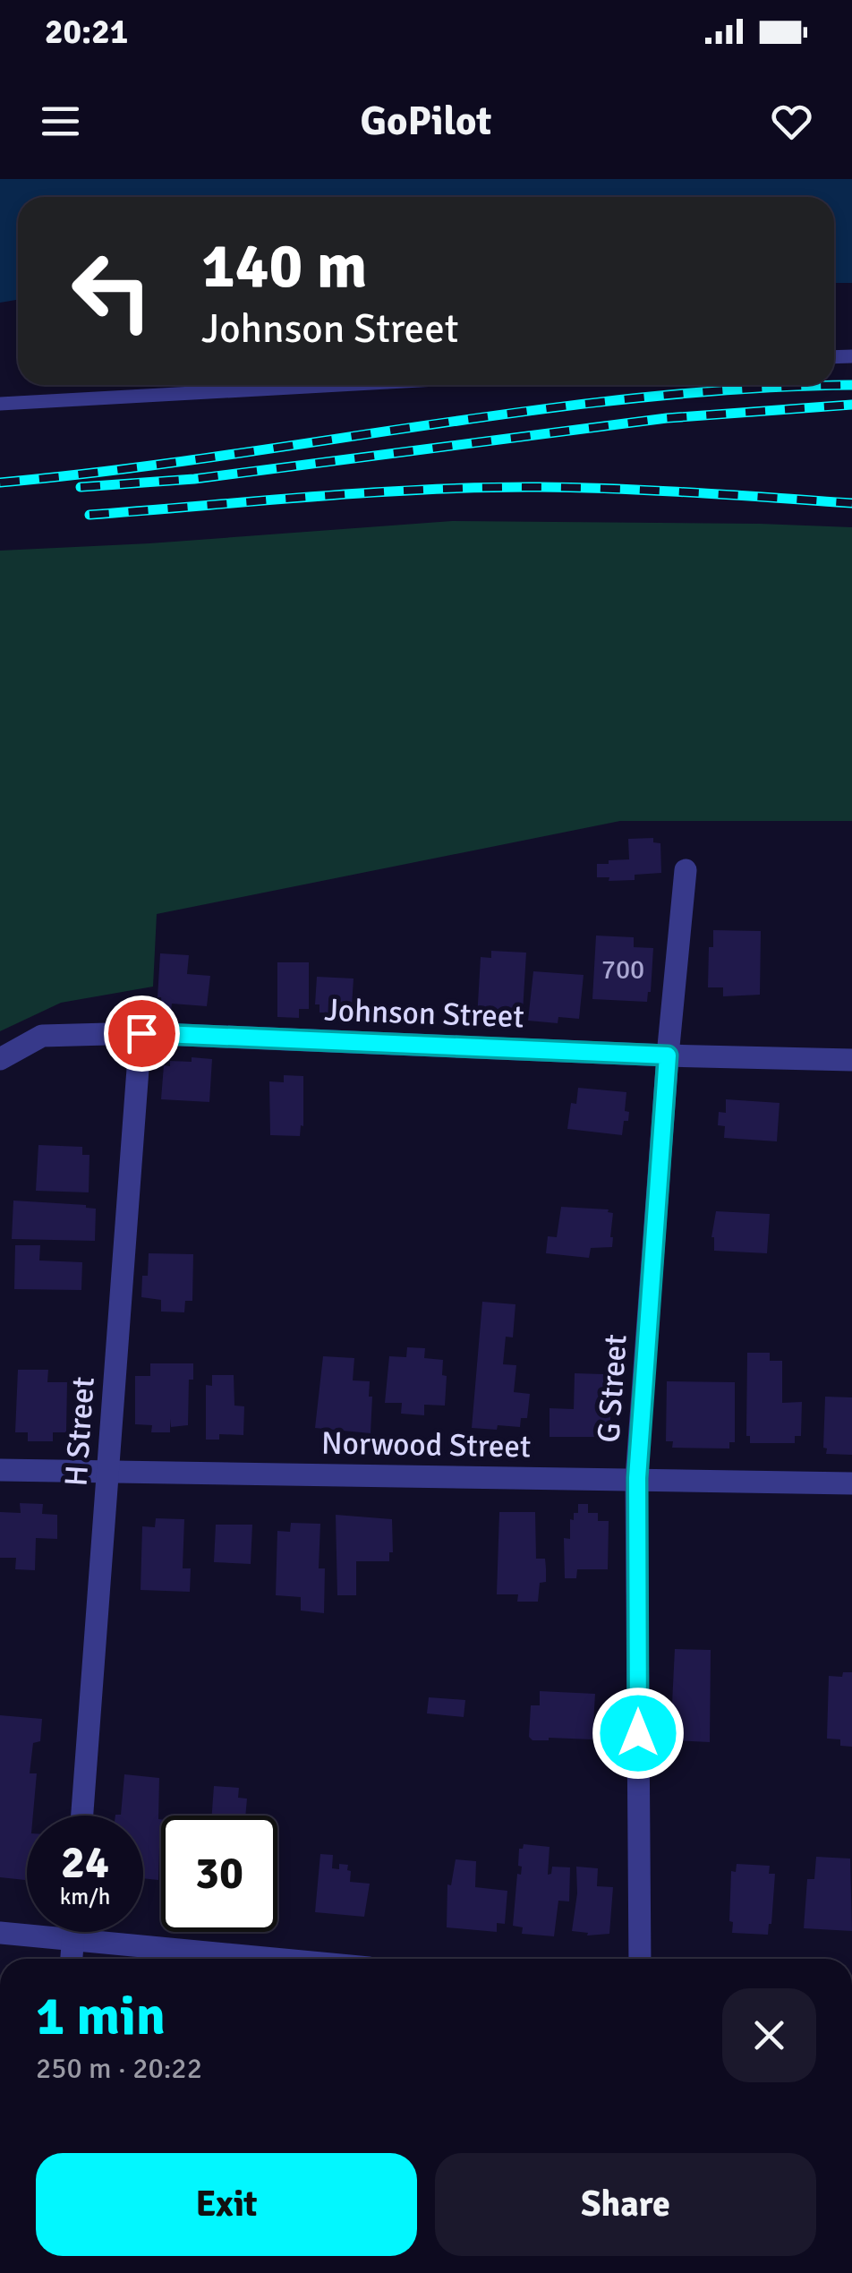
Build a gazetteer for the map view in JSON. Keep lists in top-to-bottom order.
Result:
{
  "streets": {
    "street": [
      "Johnson Street",
      "G Street",
      "H Street",
      "Norwood Street"
    ]
  },
  "crossings": [
    ["Johnson Street", "G Street"],
    ["Johnson Street", "H Street"],
    ["G Street", "Norwood Street"],
    ["H Street", "Norwood Street"]
  ],
  "house_numbers": ["700"],
  "page": {
    "status": "20:21",
    "header": "GoPilot",
    "turn": ["140 m", "Johnson Street"],
    "speed": "24 km/h",
    "limit": "30",
    "heading": ["1 min", "250 m · 20:22"],
    "buttons": ["Exit", "Share"]
  }
}
